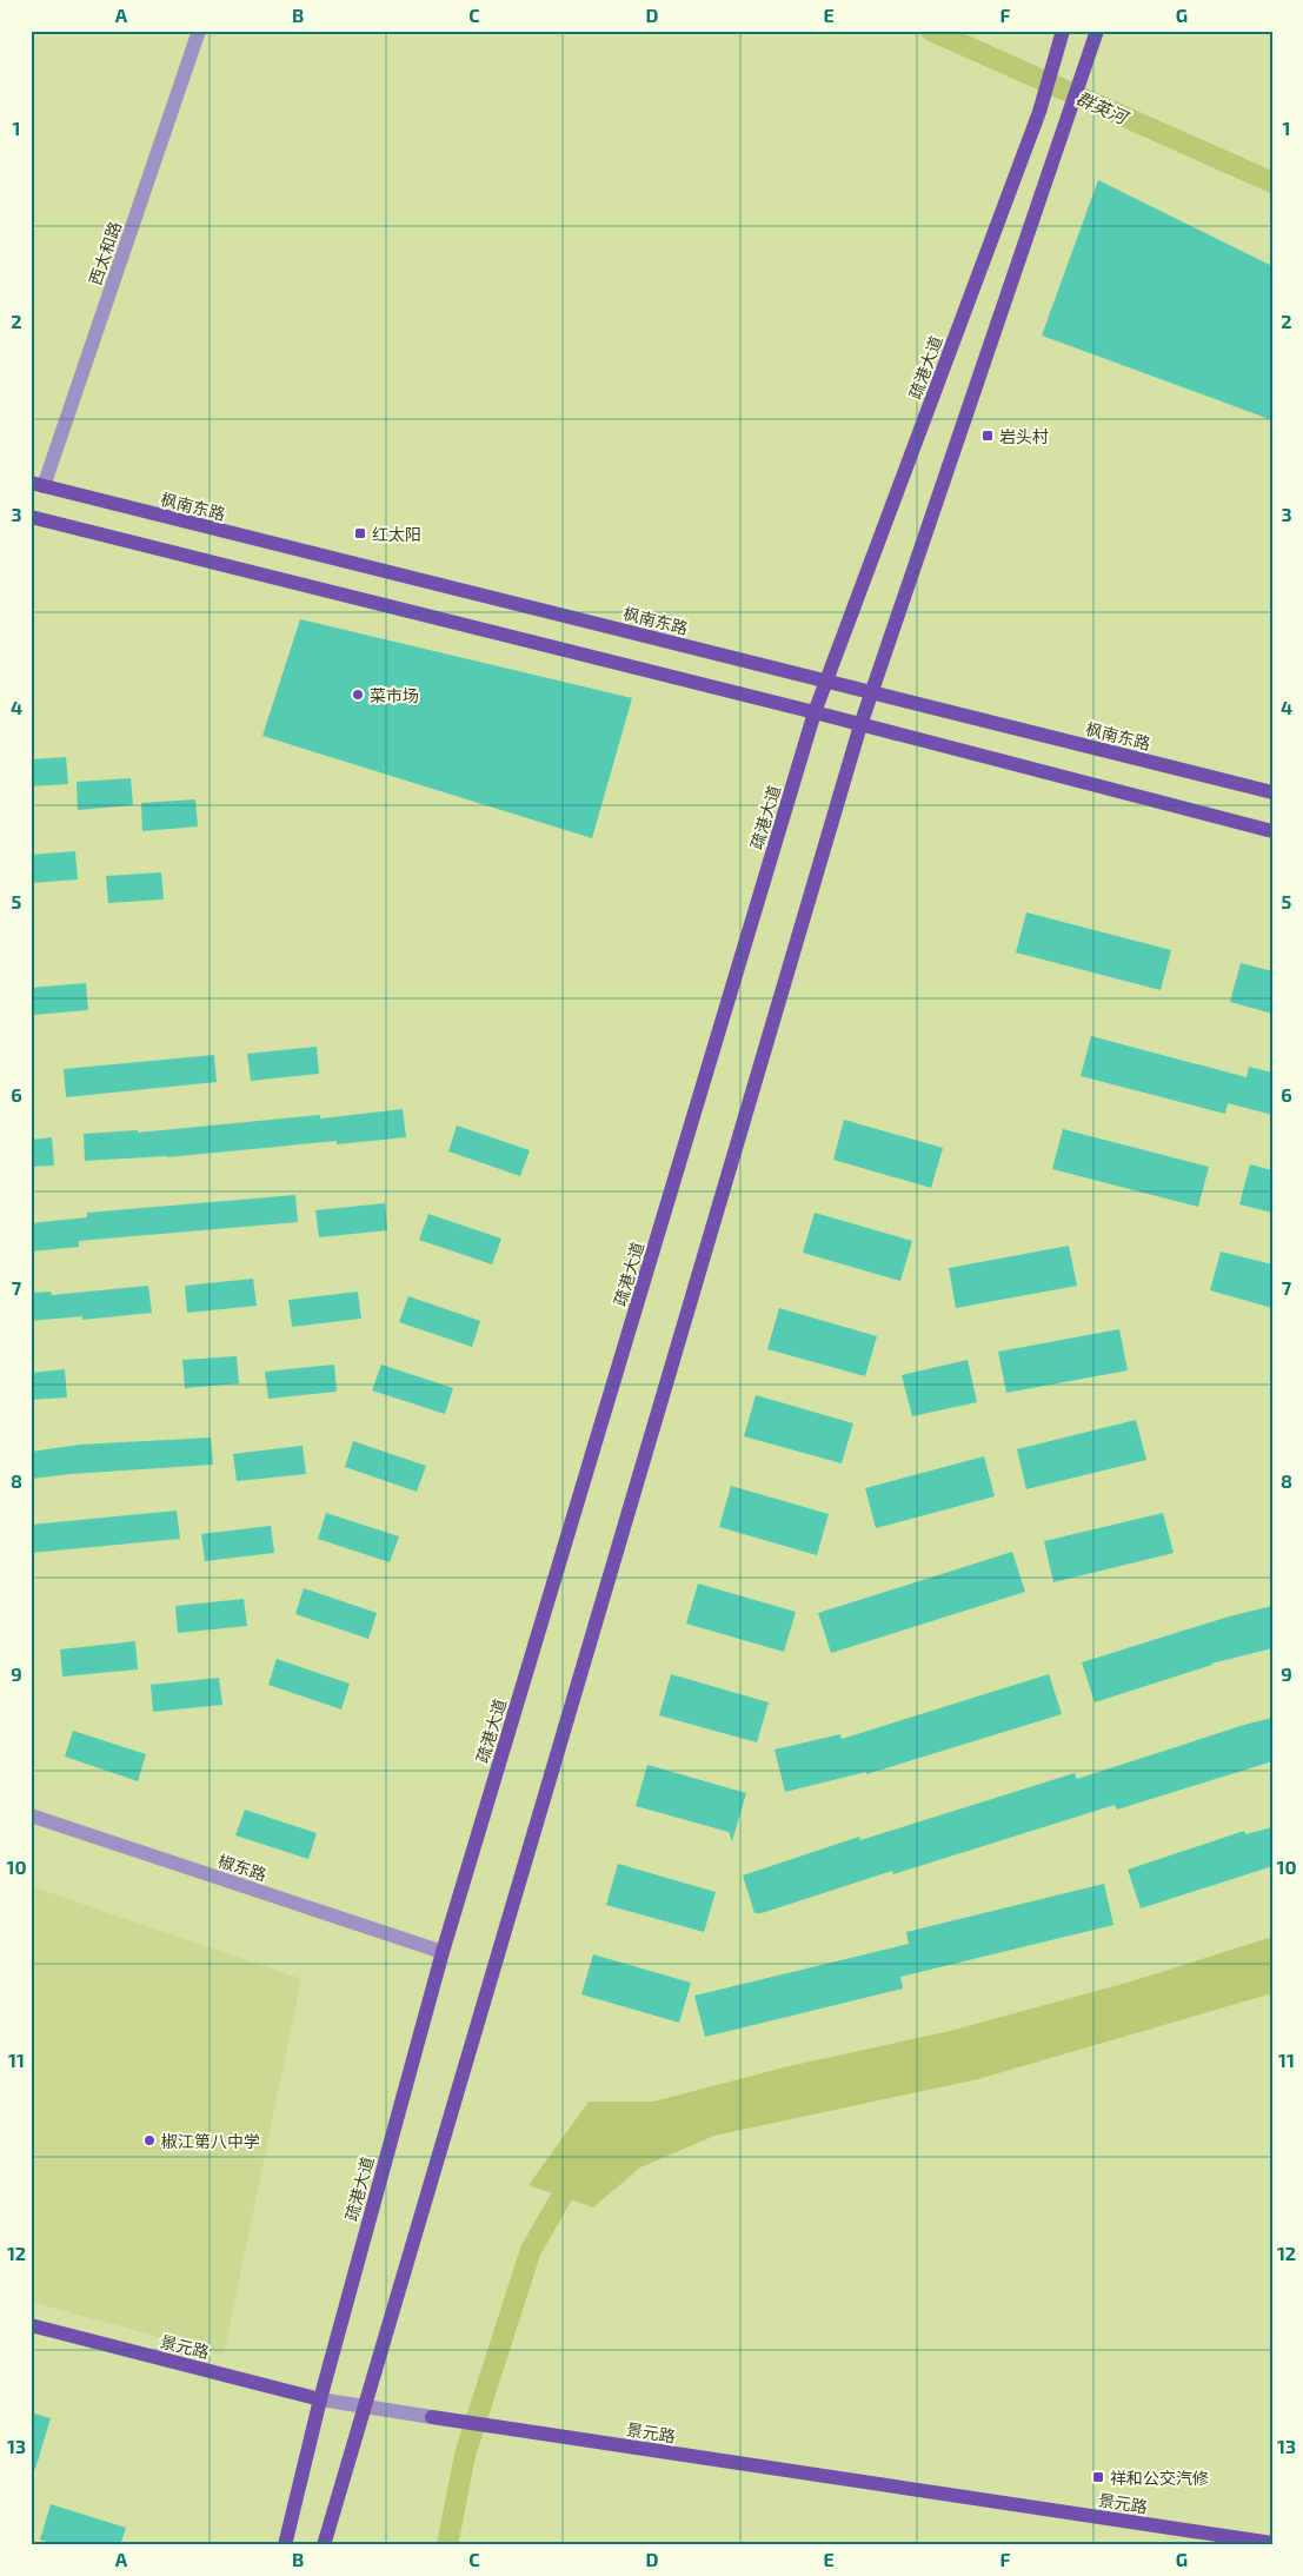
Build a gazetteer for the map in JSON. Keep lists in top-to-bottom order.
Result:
{
  "streets": {
    "main road": ["疏港大道", "枫南东路", "景元路"],
    "street": ["西太和路", "椒东路"]
  },
  "crossings": [
    ["西太和路", "枫南东路"],
    ["疏港大道", "枫南东路"],
    ["疏港大道", "椒东路"],
    ["疏港大道", "景元路"]
  ],
  "water": ["群英河"],
  "places": {
    "transit": ["岩头村", "红太阳", "祥和公交汽修"],
    "other": ["菜市场", "椒江第八中学"]
  },
  "grid": {
    "columns": [
      "A",
      "B",
      "C",
      "D",
      "E",
      "F",
      "G"
    ],
    "rows": [
      "1",
      "2",
      "3",
      "4",
      "5",
      "6",
      "7",
      "8",
      "9",
      "10",
      "11",
      "12",
      "13"
    ]
  }
}
